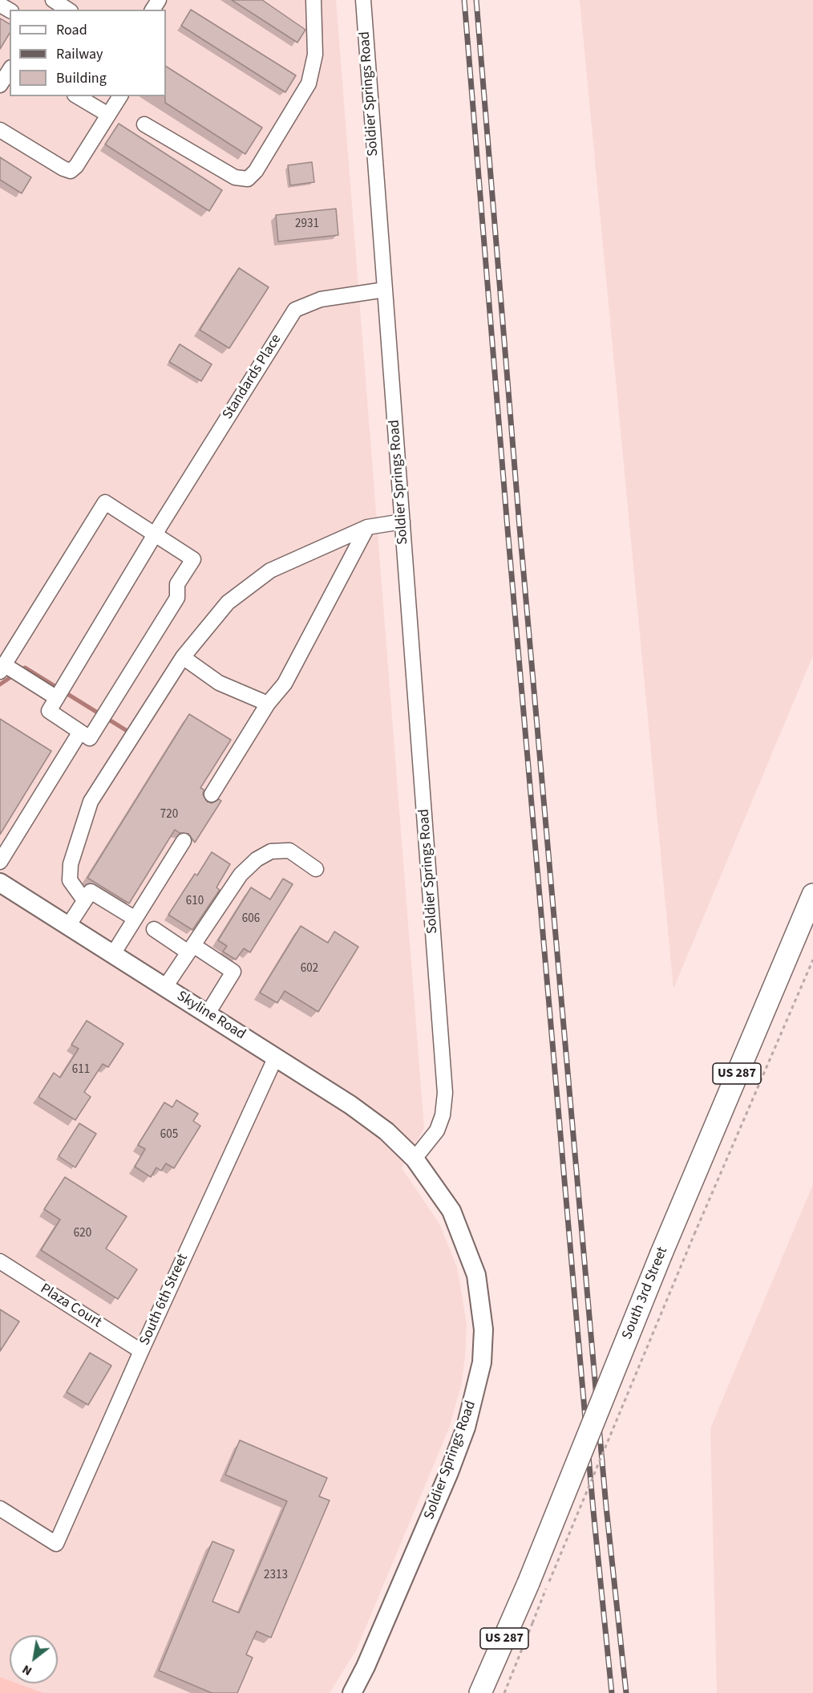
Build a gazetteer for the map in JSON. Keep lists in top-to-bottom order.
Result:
{
  "streets": {
    "highway": ["US 287", "South 3rd Street"],
    "main road": ["Soldier Springs Road", "Skyline Road"],
    "street": ["Standards Place", "South 6th Street", "Plaza Court"]
  },
  "crossings": [
    ["Soldier Springs Road", "Standards Place"],
    ["Soldier Springs Road", "Skyline Road"],
    ["Skyline Road", "South 6th Street"],
    ["South 6th Street", "Plaza Court"]
  ],
  "house_numbers": [
    "2931",
    "720",
    "610",
    "606",
    "602",
    "611",
    "605",
    "620",
    "2313"
  ],
  "legend": ["Road", "Railway", "Building"],
  "north": "bottom left"
}
